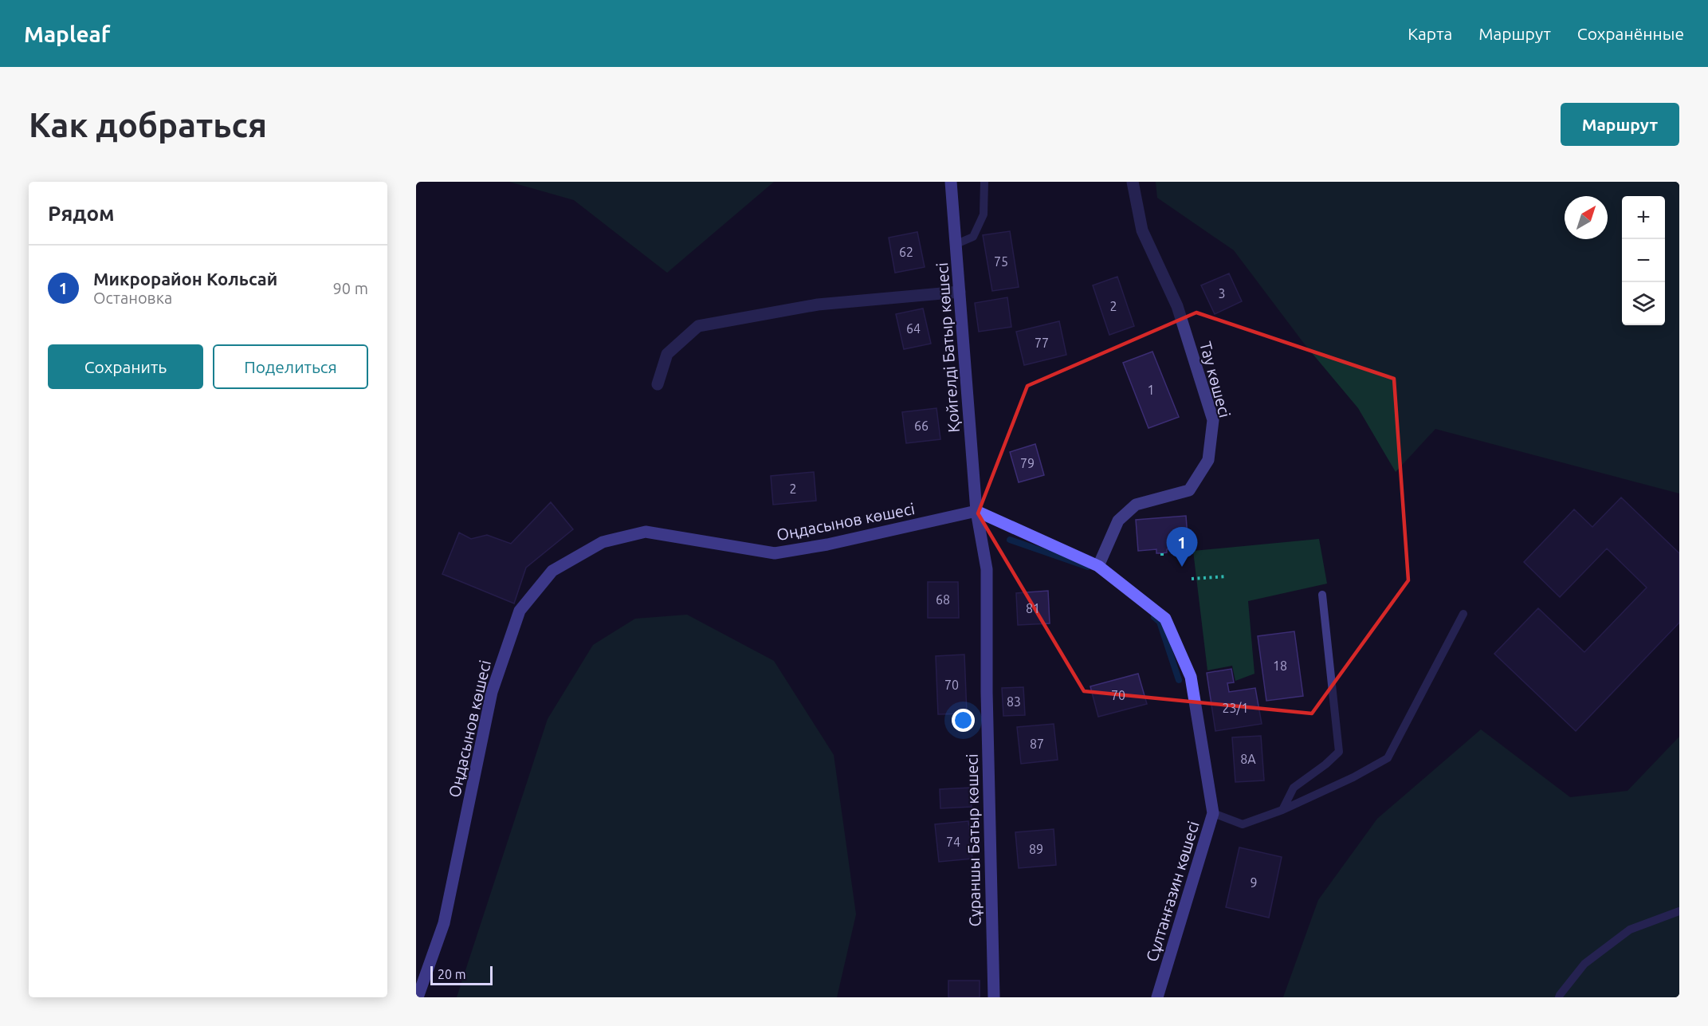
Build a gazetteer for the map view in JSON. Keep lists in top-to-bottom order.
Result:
{
  "streets": {
    "street": [
      "Қойгелді Батыр көшесі",
      "Тау көшесі",
      "Оңдасынов көшесі",
      "Сұраншы Батыр көшесі",
      "Сұлтанғазин көшесі"
    ]
  },
  "crossings": [
    ["Қойгелді Батыр көшесі", "Оңдасынов көшесі"],
    ["Қойгелді Батыр көшесі", "Сұраншы Батыр көшесі"],
    ["Қойгелді Батыр көшесі", "Сұлтанғазин көшесі"],
    ["Тау көшесі", "Сұлтанғазин көшесі"],
    ["Оңдасынов көшесі", "Сұраншы Батыр көшесі"],
    ["Оңдасынов көшесі", "Сұлтанғазин көшесі"],
    ["Сұраншы Батыр көшесі", "Сұлтанғазин көшесі"]
  ],
  "house_numbers": [
    "62",
    "75",
    "3",
    "2",
    "64",
    "77",
    "1",
    "66",
    "79",
    "2",
    "68",
    "81",
    "18",
    "70",
    "70",
    "83",
    "23/1",
    "87",
    "8А",
    "74",
    "89",
    "9"
  ],
  "scale_bar": "20 m",
  "north": "top right",
  "page": {
    "header": "Mapleaf",
    "nav": ["Карта", "Маршрут", "Сохранённые"],
    "buttons": [
      "Маршрут",
      ["Сохранить", "Поделиться"]
    ],
    "title": "Как добраться",
    "heading": "Рядом",
    "map_buttons": ["+", "−"],
    "list": [
      {
        "mark": "1",
        "name": "Микрорайон Кольсай",
        "note": "Остановка",
        "value": "90 m"
      }
    ],
    "pins": "1",
    "scale": "20 m"
  }
}
